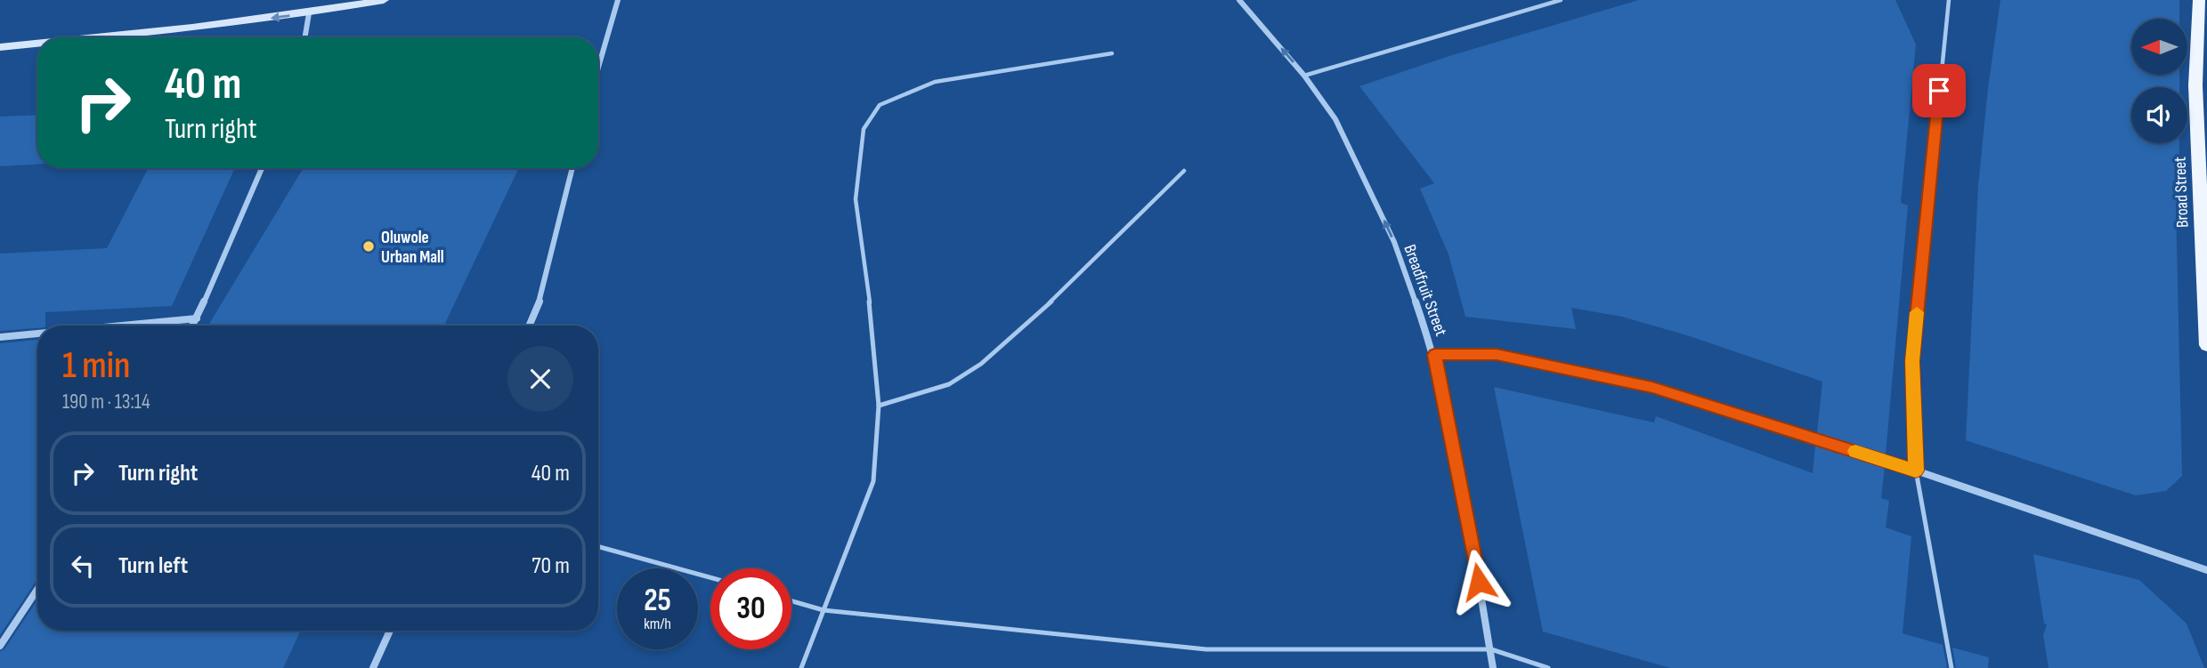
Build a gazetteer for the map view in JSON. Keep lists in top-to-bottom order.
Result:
{
  "streets": {
    "main road": ["Broad Street"],
    "street": ["Breadfruit Street"]
  },
  "one_way": ["Breadfruit Street"],
  "places": ["Oluwole Urban Mall"],
  "north": "left",
  "page": {
    "turn": ["40 m", "Turn right"],
    "heading": ["1 min", "190 m · 13:14"],
    "list": [
      {
        "name": "Turn right",
        "value": "40 m"
      },
      {
        "name": "Turn left",
        "value": "70 m"
      }
    ],
    "speed": "25 km/h",
    "limit": "30"
  }
}
